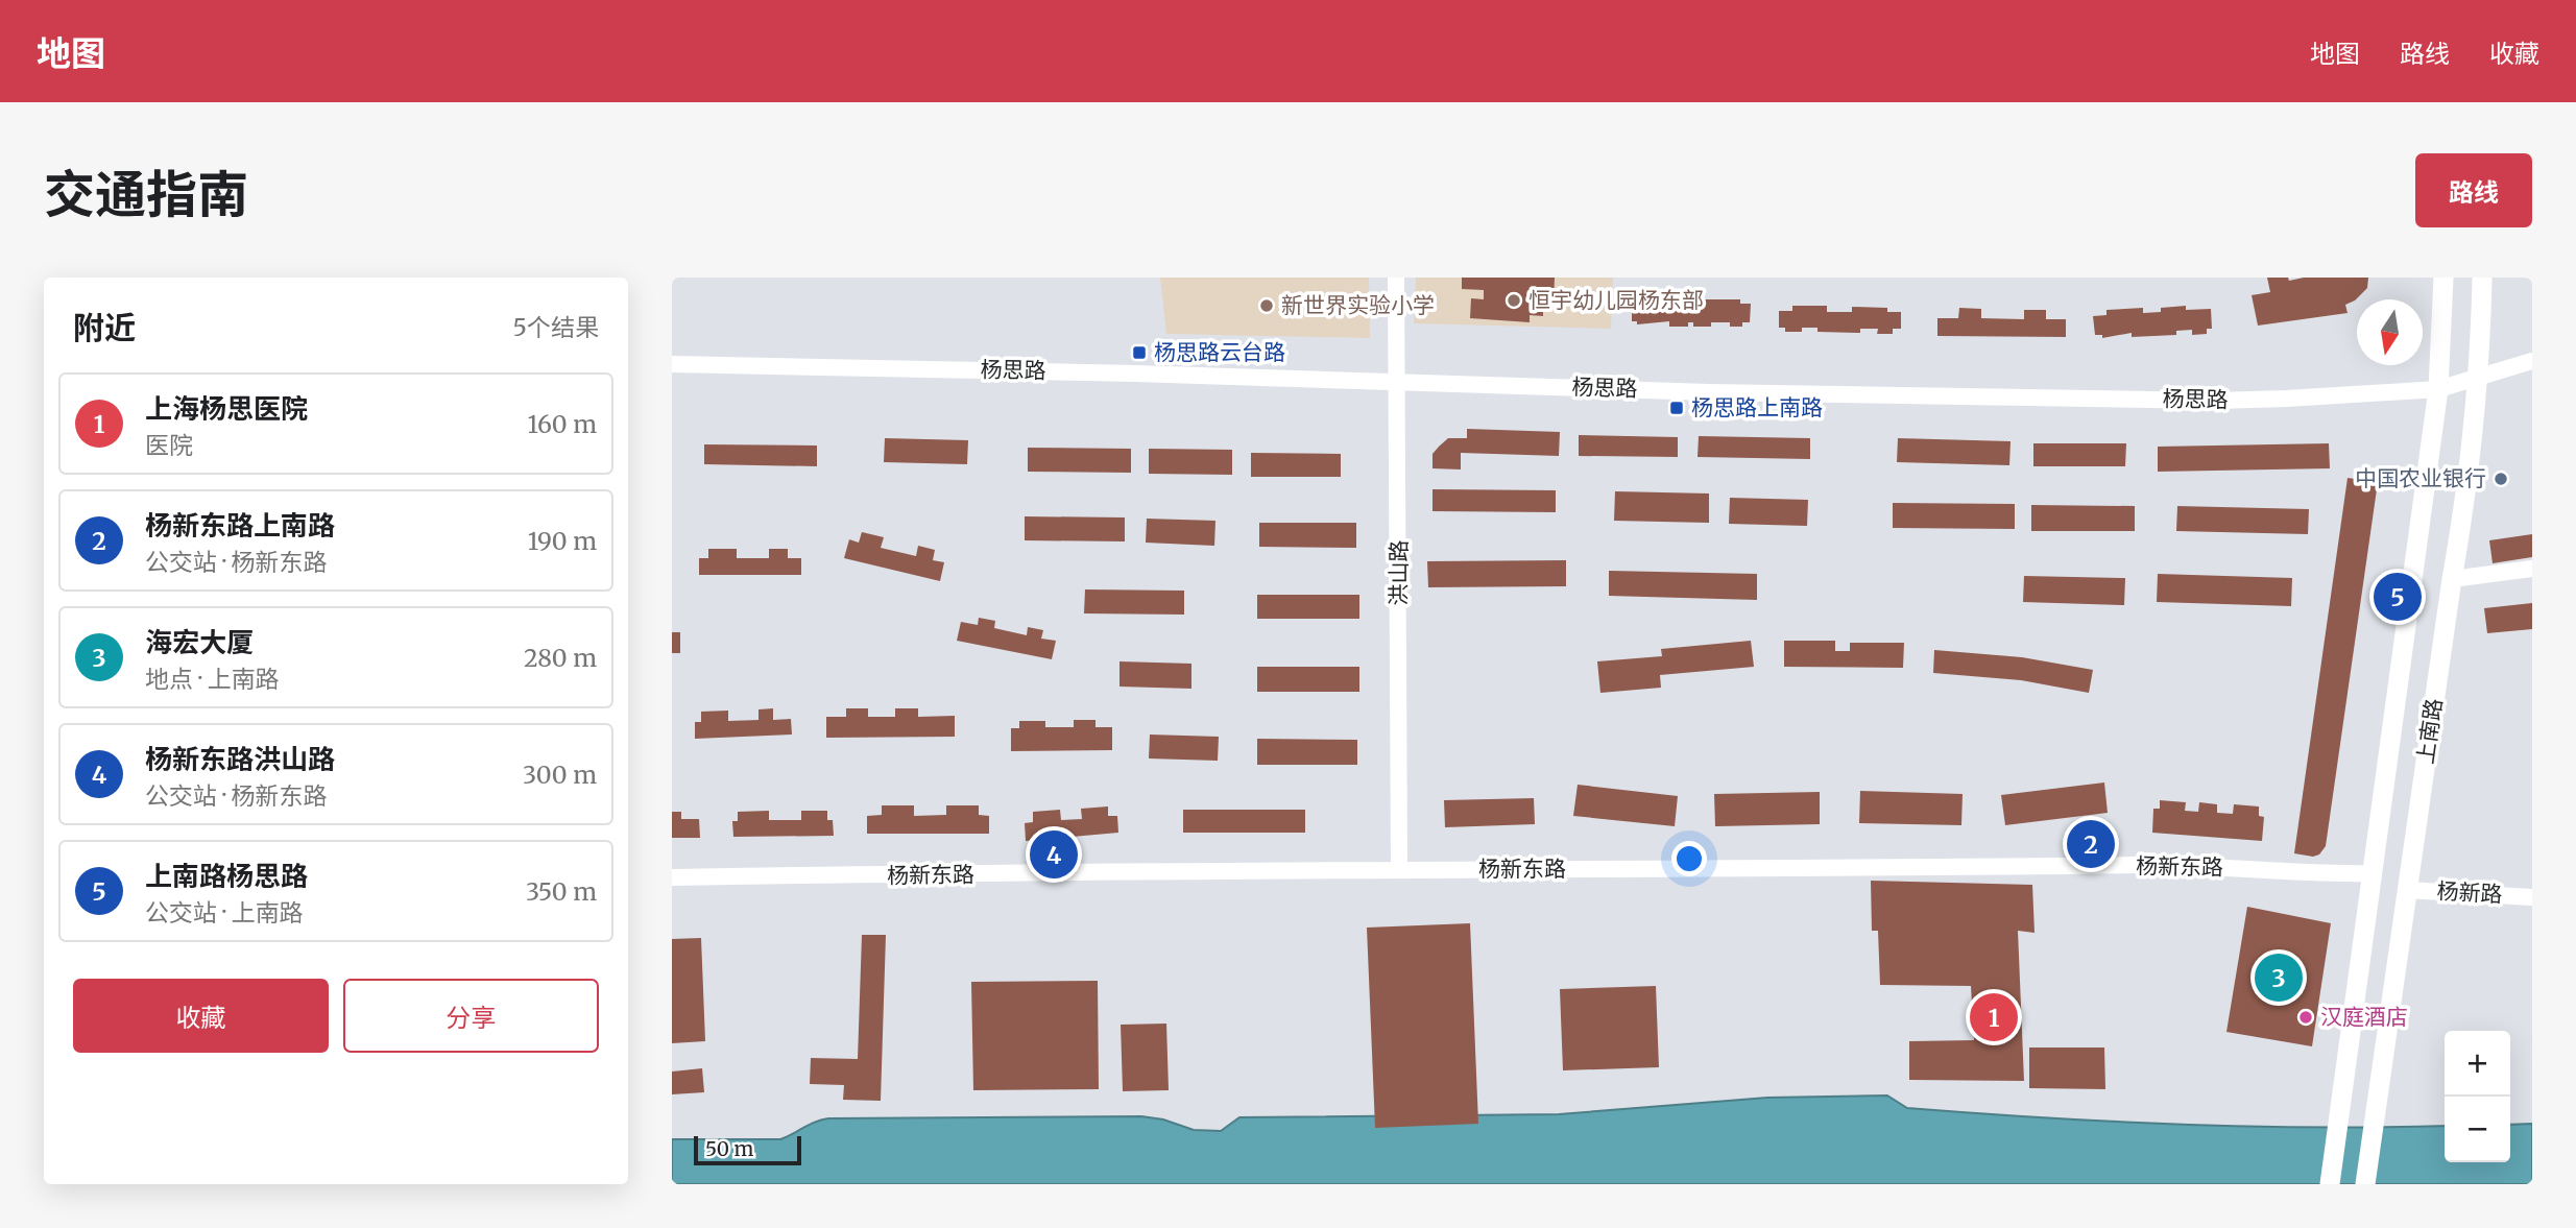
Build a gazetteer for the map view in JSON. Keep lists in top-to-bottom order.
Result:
{
  "streets": {
    "main road": ["上南路"],
    "street": [
      "杨思路",
      "洪山路",
      "杨新东路",
      "杨新路"
    ]
  },
  "crossings": [
    ["杨思路", "洪山路"],
    ["杨思路", "上南路"],
    ["洪山路", "杨新东路"],
    ["上南路", "杨新东路"],
    ["上南路", "杨新路"]
  ],
  "places": {
    "other": [
      "恒宇幼儿园杨东部",
      "新世界实验小学",
      "中国农业银行",
      "汉庭酒店"
    ],
    "transit": ["杨思路云台路", "杨思路上南路"]
  },
  "scale_bar": "50 m",
  "north": "bottom",
  "page": {
    "header": "地图",
    "nav": ["地图", "路线", "收藏"],
    "title": "交通指南",
    "buttons": [
      "路线",
      ["收藏", "分享"]
    ],
    "heading": ["附近", "5个结果"],
    "list": [
      {
        "mark": "1",
        "name": "上海杨思医院",
        "note": "医院",
        "value": "160 m"
      },
      {
        "mark": "2",
        "name": "杨新东路上南路",
        "note": "公交站 · 杨新东路",
        "value": "190 m"
      },
      {
        "mark": "3",
        "name": "海宏大厦",
        "note": "地点 · 上南路",
        "value": "280 m"
      },
      {
        "mark": "4",
        "name": "杨新东路洪山路",
        "note": "公交站 · 杨新东路",
        "value": "300 m"
      },
      {
        "mark": "5",
        "name": "上南路杨思路",
        "note": "公交站 · 上南路",
        "value": "350 m"
      }
    ],
    "pins": [
      "5",
      "2",
      "4",
      "3",
      "1"
    ],
    "map_buttons": ["+", "−"],
    "scale": "50 m"
  }
}
